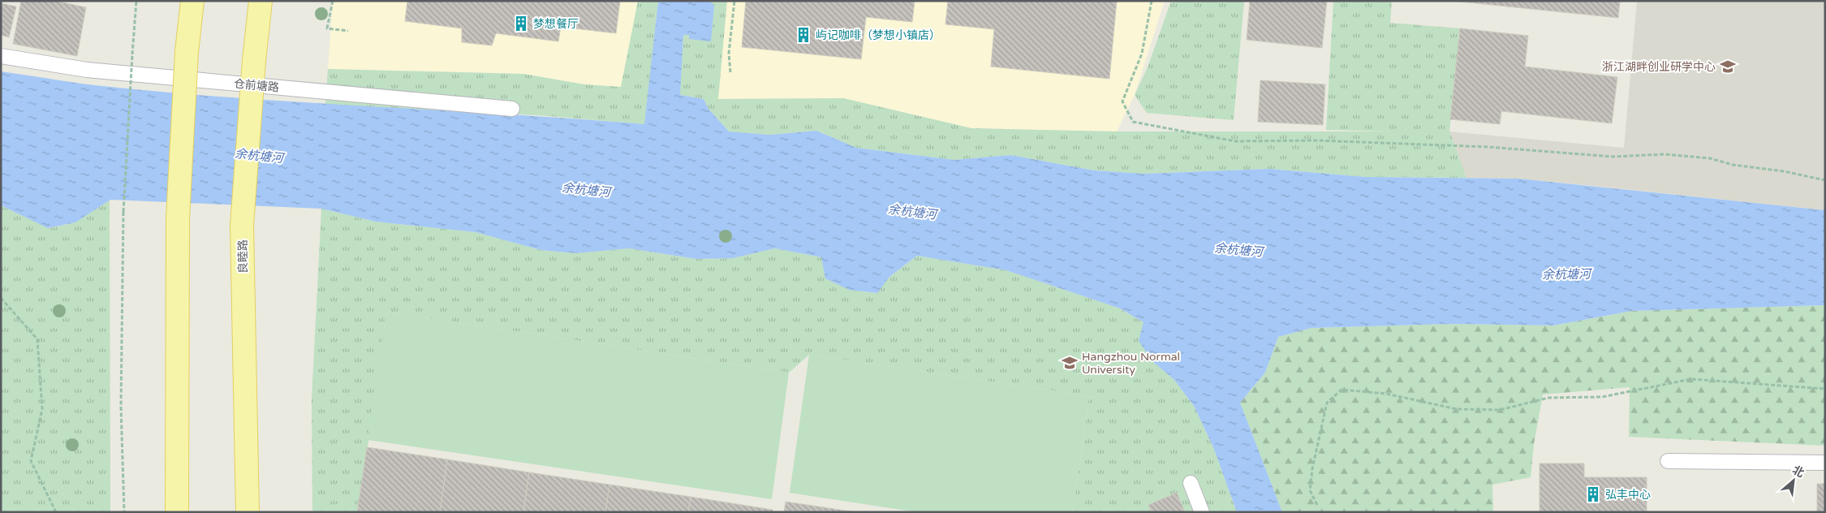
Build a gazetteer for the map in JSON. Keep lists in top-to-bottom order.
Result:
{
  "streets": {
    "main road": ["良睦路"],
    "lane": ["仓前塘路"]
  },
  "water": ["余杭塘河"],
  "places": {
    "building": ["梦想餐厅", "屿记咖啡（梦想小镇店）", "弘丰中心"],
    "school or university": ["浙江湖畔创业研学中心", "Hangzhou Normal University"]
  },
  "north": "top right"
}
